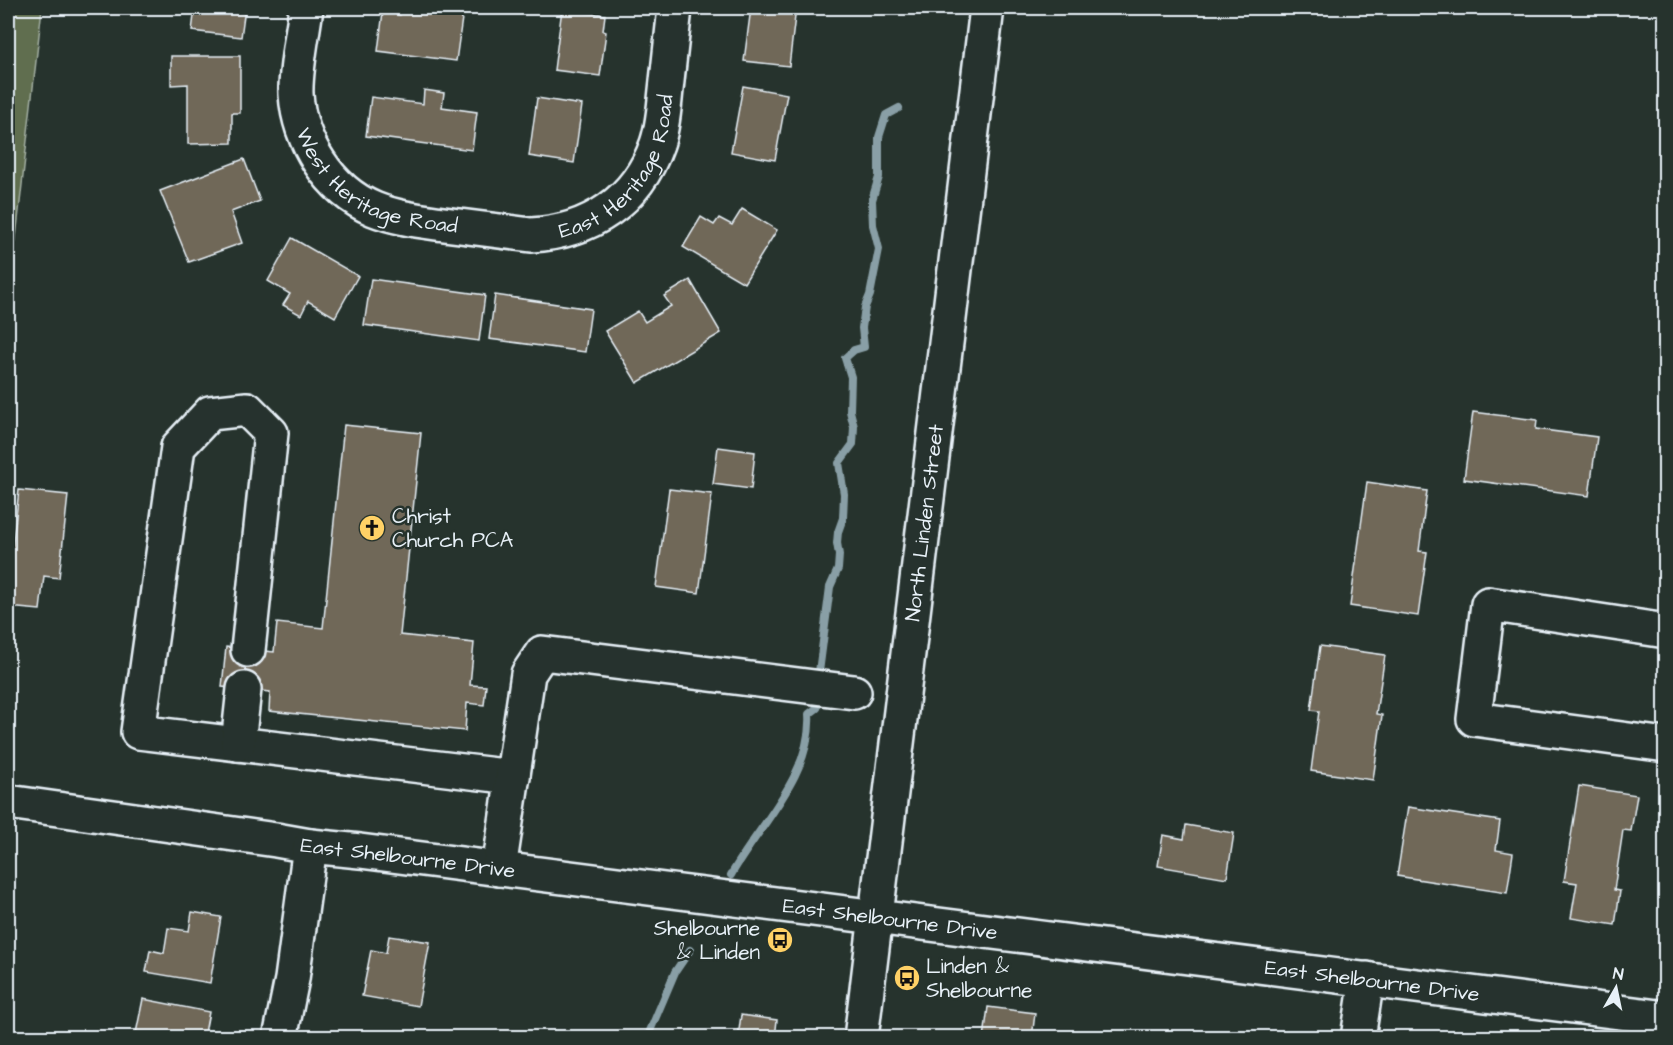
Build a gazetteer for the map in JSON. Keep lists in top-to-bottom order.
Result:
{
  "streets": {
    "street": [
      "East Heritage Road",
      "West Heritage Road",
      "North Linden Street",
      "East Shelbourne Drive"
    ]
  },
  "crossings": [
    ["East Heritage Road", "West Heritage Road"],
    ["North Linden Street", "East Shelbourne Drive"]
  ],
  "places": {
    "church": ["Christ Church PCA"],
    "bus stop": ["Shelbourne & Linden", "Linden & Shelbourne"]
  },
  "north": "top"
}
